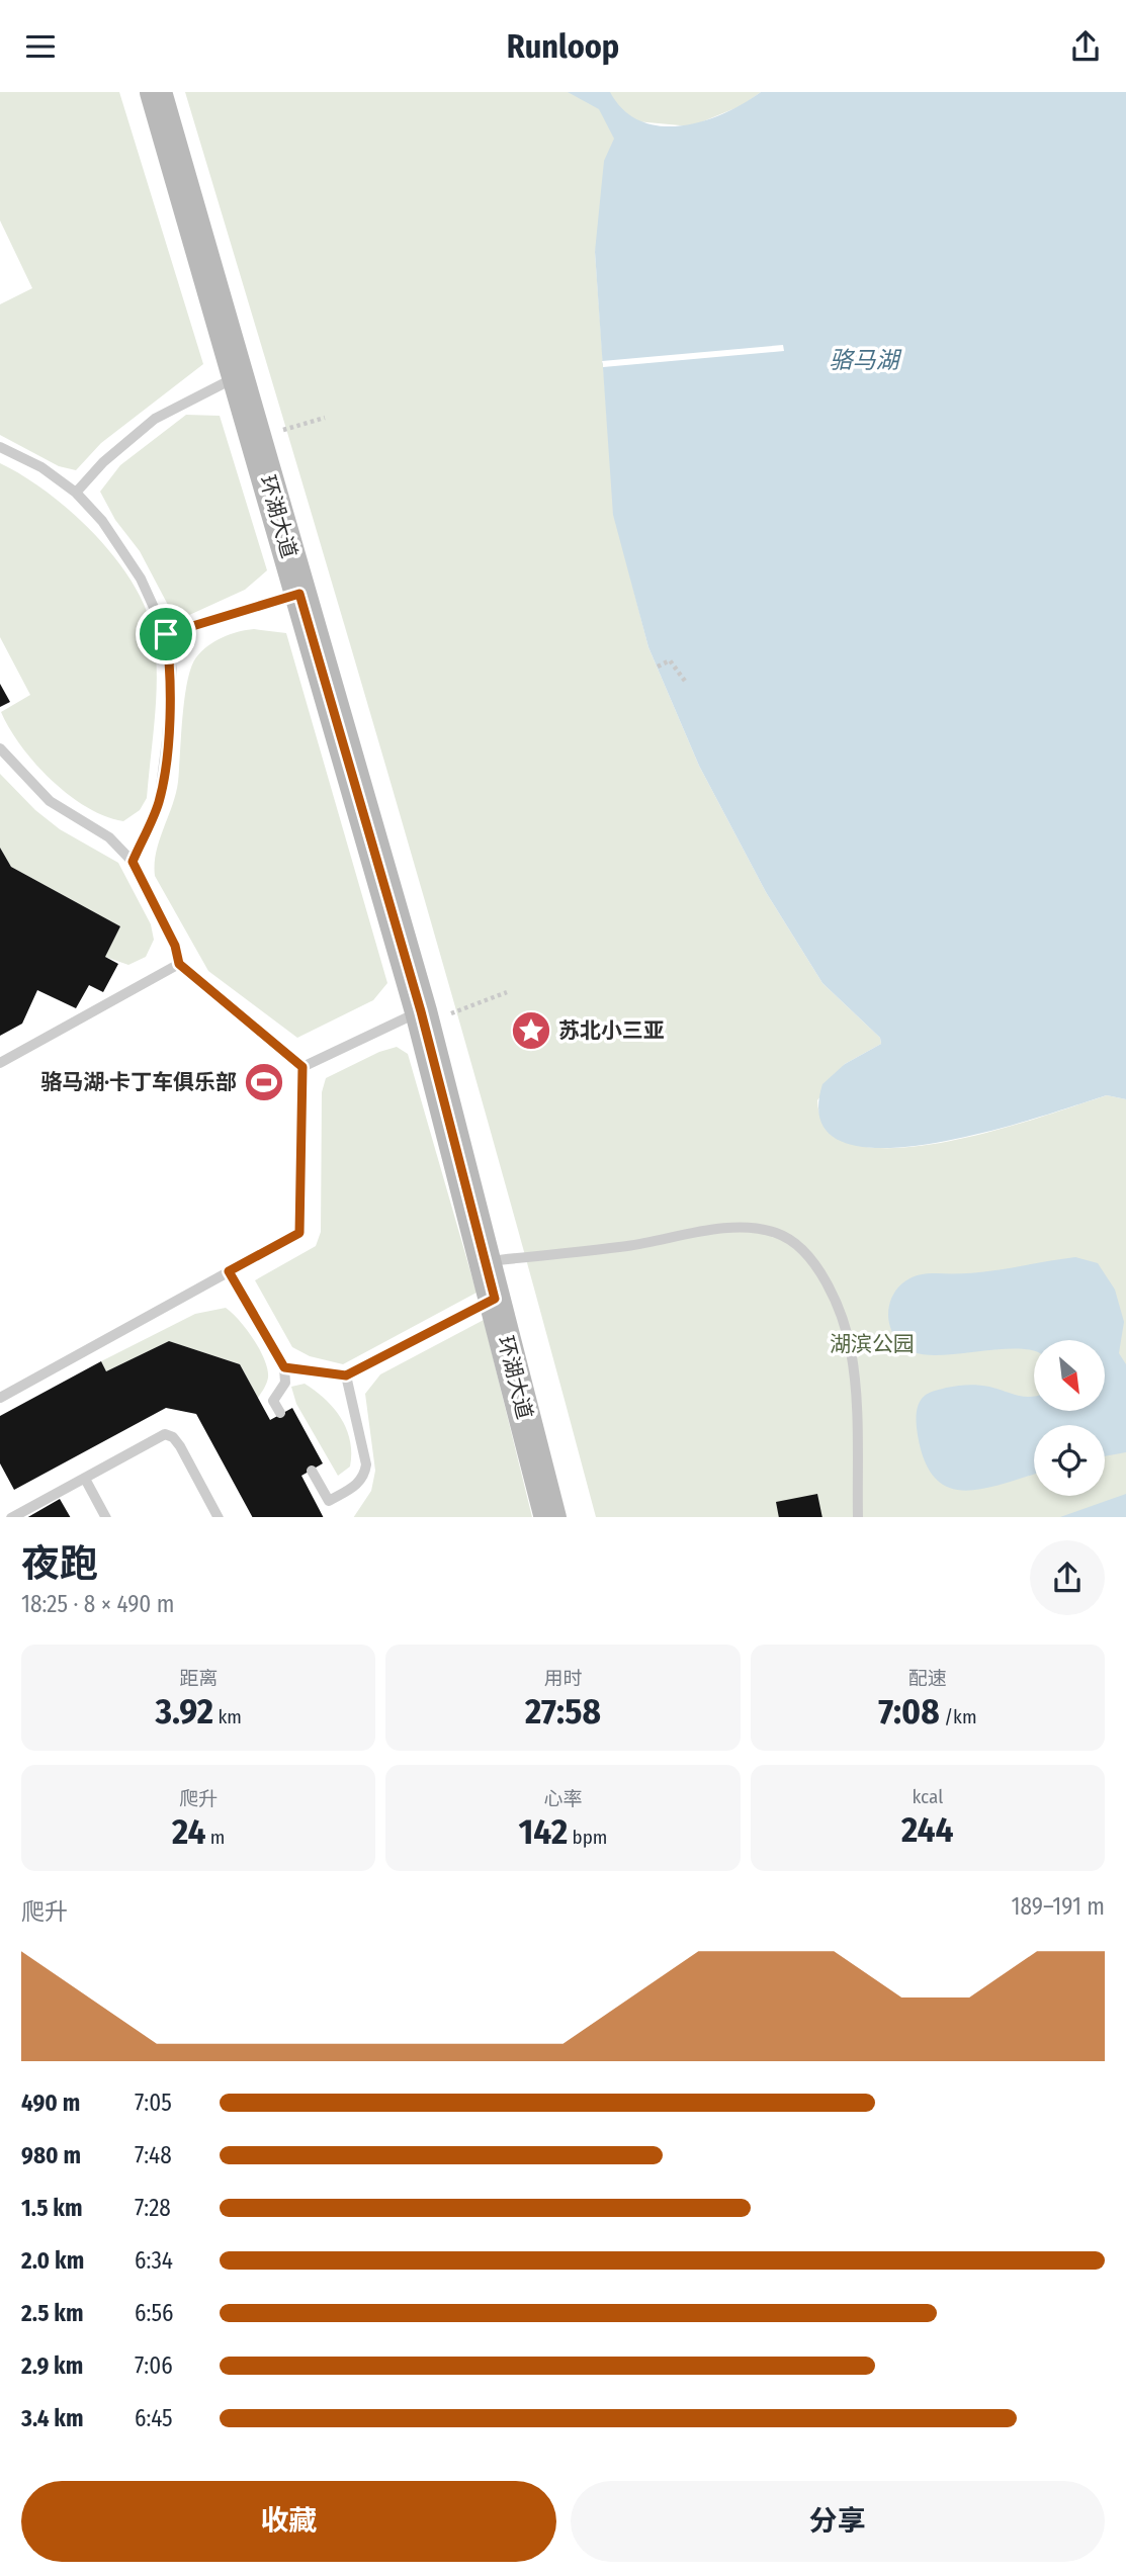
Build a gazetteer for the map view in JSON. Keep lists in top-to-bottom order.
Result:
{
  "streets": {
    "street": ["环湖大道"]
  },
  "water": ["骆马湖"],
  "parks": ["湖滨公园"],
  "places": {
    "place": ["苏北小三亚"],
    "sports": ["骆马湖·卡丁车俱乐部"]
  },
  "north": "bottom right",
  "page": {
    "header": "Runloop",
    "heading": ["夜跑", "18:25 · 8 × 490 m"],
    "stats": [
      ["距离", "3.92 km"],
      ["用时", "27:58"],
      ["配速", "7:08 /km"],
      ["爬升", "24 m"],
      ["心率", "142 bpm"],
      ["kcal", "244"]
    ],
    "chart": ["爬升", "189–191 m"],
    "list": [
      {
        "name": "490 m",
        "note": "7:05"
      },
      {
        "name": "980 m",
        "note": "7:48"
      },
      {
        "name": "1.5 km",
        "note": "7:28"
      },
      {
        "name": "2.0 km",
        "note": "6:34"
      },
      {
        "name": "2.5 km",
        "note": "6:56"
      },
      {
        "name": "2.9 km",
        "note": "7:06"
      },
      {
        "name": "3.4 km",
        "note": "6:45"
      }
    ],
    "buttons": ["收藏", "分享"]
  }
}
